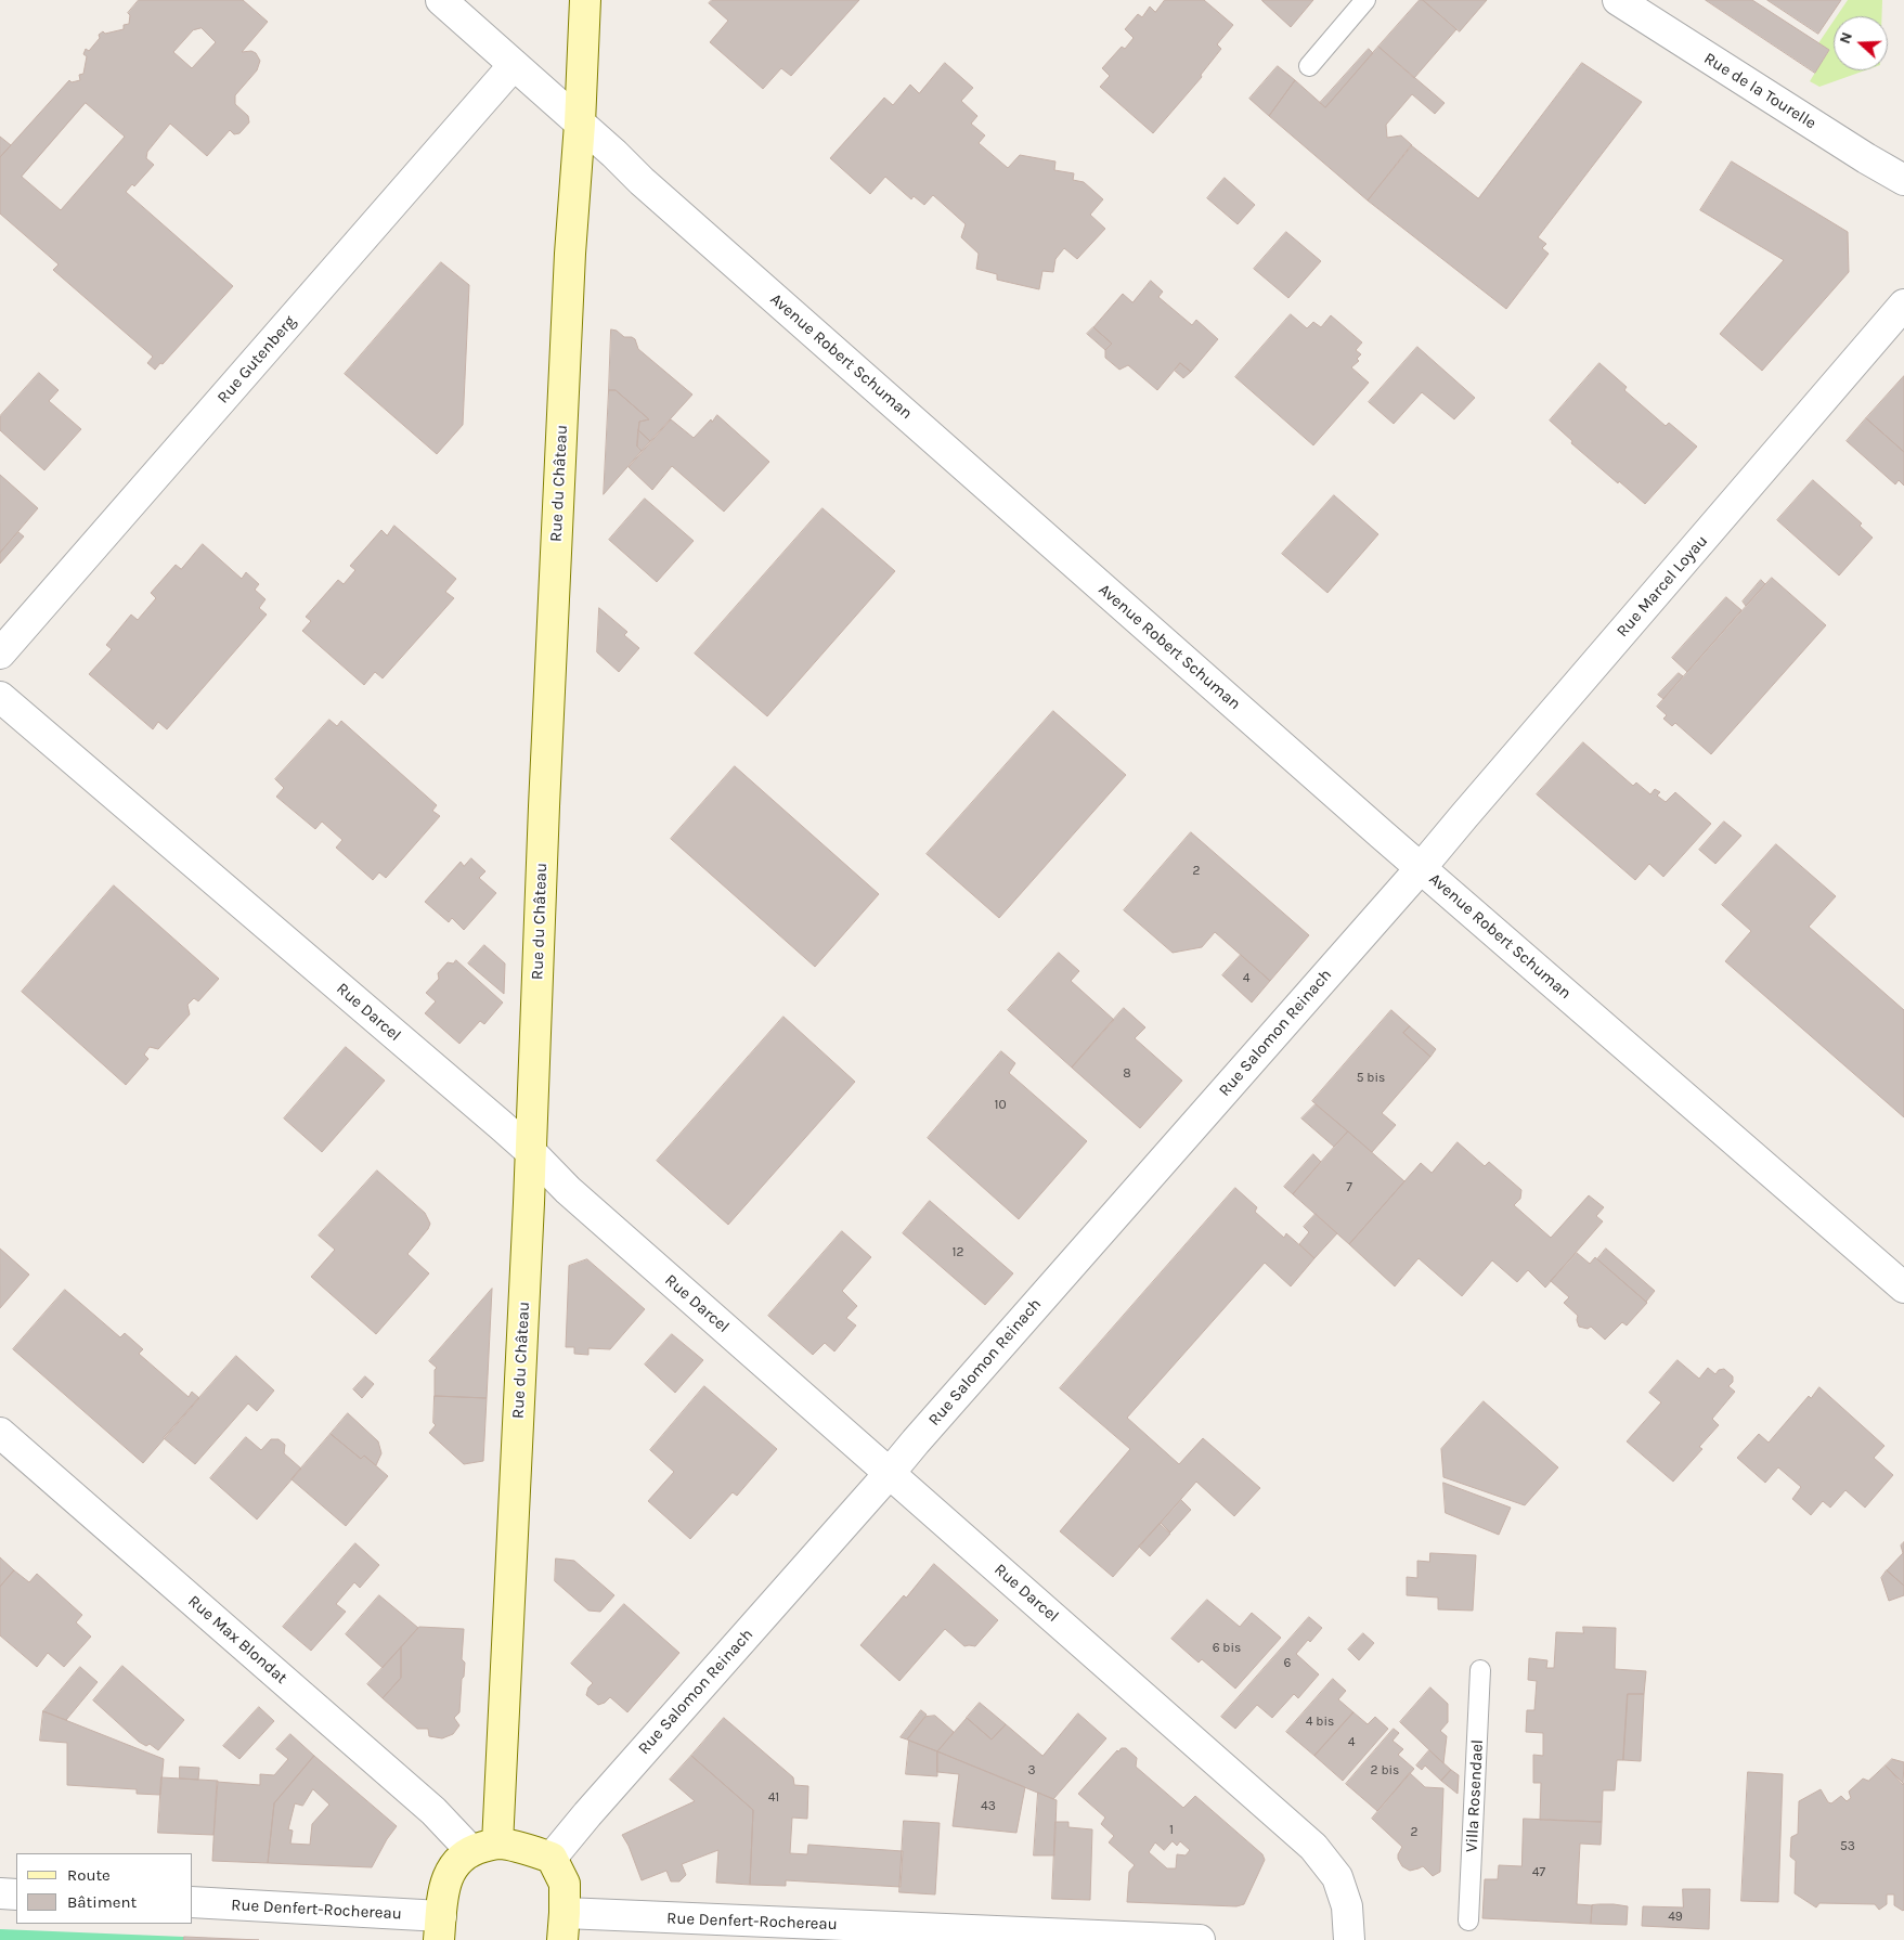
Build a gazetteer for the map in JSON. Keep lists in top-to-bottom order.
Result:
{
  "streets": {
    "main road": ["Rue du Château"],
    "street": [
      "Rue de la Tourelle",
      "Avenue Robert Schuman",
      "Rue Gutenberg",
      "Rue Marcel Loyau",
      "Rue Darcel",
      "Rue Salomon Reinach",
      "Rue Max Blondat",
      "Rue Denfert-Rochereau"
    ],
    "lane": ["Villa Rosendael"]
  },
  "crossings": [
    ["Avenue Robert Schuman", "Rue Gutenberg"],
    ["Avenue Robert Schuman", "Rue du Château"],
    ["Avenue Robert Schuman", "Rue Marcel Loyau"],
    ["Avenue Robert Schuman", "Rue Salomon Reinach"],
    ["Rue du Château", "Rue Darcel"],
    ["Rue du Château", "Rue Max Blondat"],
    ["Rue Marcel Loyau", "Rue Salomon Reinach"],
    ["Rue Darcel", "Rue Salomon Reinach"]
  ],
  "house_numbers": [
    "2",
    "4",
    "8",
    "5 bis",
    "10",
    "7",
    "12",
    "6 bis",
    "6",
    "4 bis",
    "4",
    "3",
    "2 bis",
    "41",
    "43",
    "1",
    "2",
    "53",
    "47",
    "49"
  ],
  "legend": ["Route", "Bâtiment"],
  "north": "left"
}
